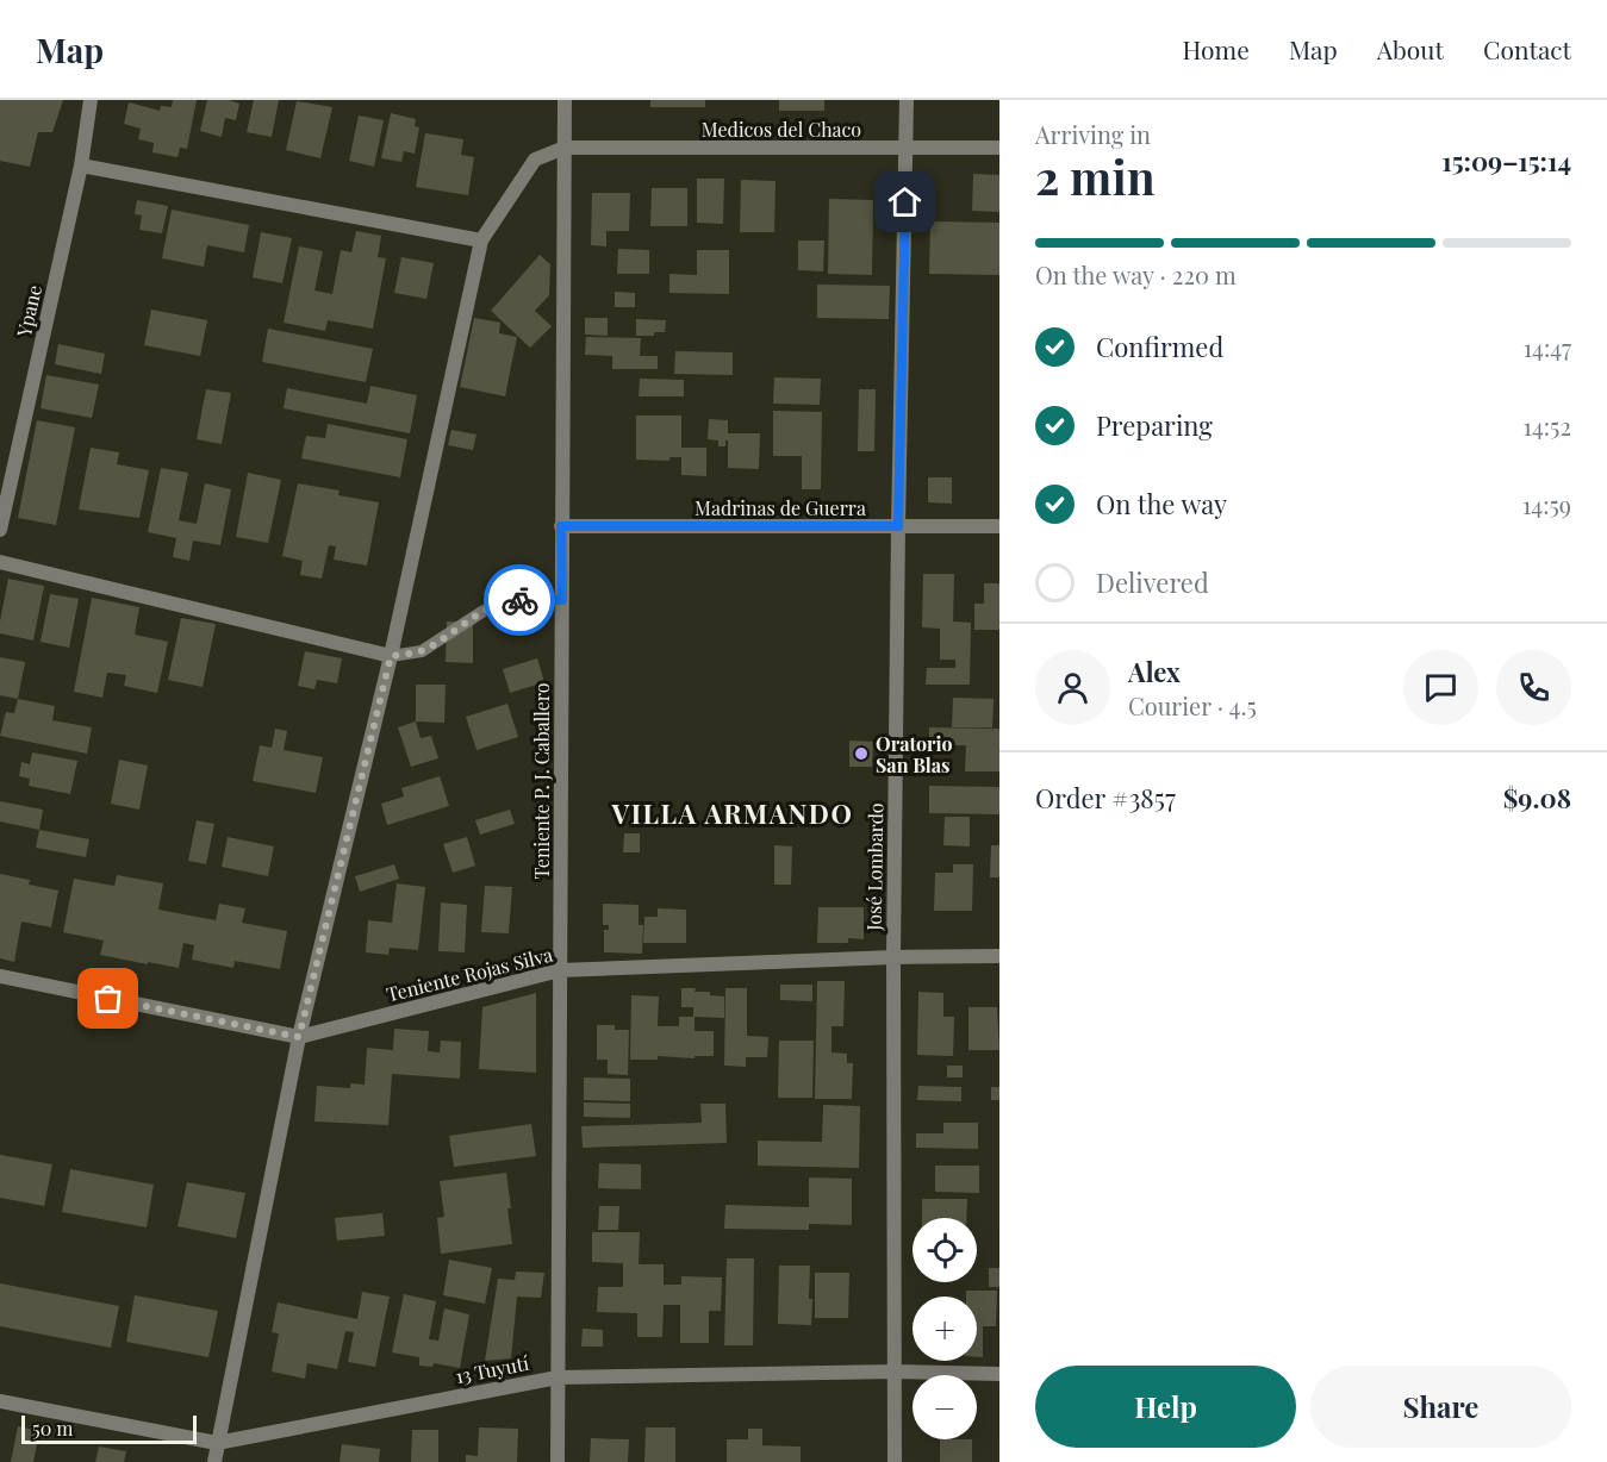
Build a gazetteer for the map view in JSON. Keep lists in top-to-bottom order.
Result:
{
  "streets": {
    "street": [
      "Medicos del Chaco",
      "Ypane",
      "Madrinas de Guerra",
      "Teniente P. J. Caballero",
      "José Lombardo",
      "Teniente Rojas Silva",
      "13 Tuyutí"
    ]
  },
  "crossings": [
    ["Medicos del Chaco", "Teniente P. J. Caballero"],
    ["Medicos del Chaco", "José Lombardo"],
    ["Madrinas de Guerra", "Teniente P. J. Caballero"],
    ["Madrinas de Guerra", "José Lombardo"],
    ["Teniente P. J. Caballero", "Teniente Rojas Silva"],
    ["Teniente P. J. Caballero", "13 Tuyutí"],
    ["José Lombardo", "Teniente Rojas Silva"],
    ["José Lombardo", "13 Tuyutí"]
  ],
  "districts": ["VILLA ARMANDO"],
  "places": ["Oratorio San Blas"],
  "scale_bar": "50 m",
  "page": {
    "header": "Map",
    "nav": [
      "Home",
      "Map",
      "About",
      "Contact"
    ],
    "heading": ["2 min", "Arriving in", "15:09–15:14"],
    "panel": [
      "Alex",
      "Courier · 4.5",
      "Order #3857",
      "$9.08"
    ],
    "bar": "On the way · 220 m",
    "list": [
      ["Confirmed", "14:47"],
      ["Preparing", "14:52"],
      ["On the way", "14:59"],
      "Delivered"
    ],
    "map_buttons": ["+", "−"],
    "buttons": ["Help", "Share"],
    "scale": "50 m"
  }
}
